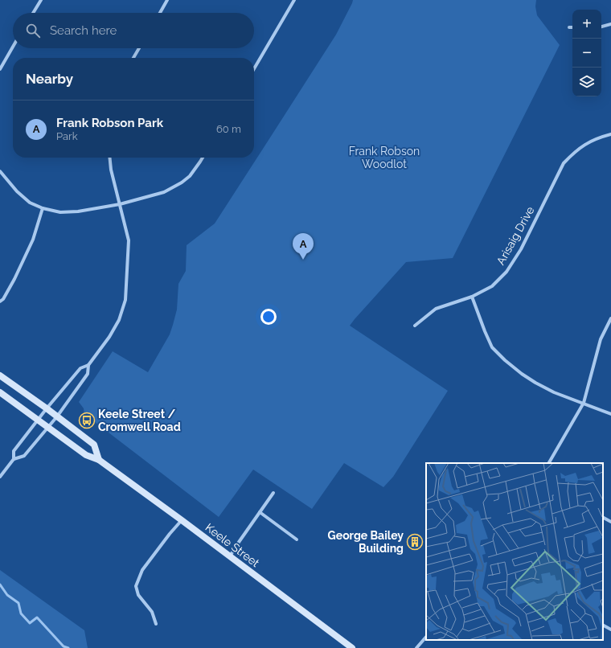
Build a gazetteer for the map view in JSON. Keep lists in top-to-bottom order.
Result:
{
  "streets": {
    "main road": ["Keele Street"],
    "street": ["Arisaig Drive"]
  },
  "parks": ["Frank Robson Woodlot"],
  "places": {
    "bus stop": ["Keele Street / Cromwell Road"],
    "building": ["George Bailey Building"]
  },
  "page": {
    "map_buttons": ["+", "−"],
    "search": "Search here",
    "heading": "Nearby",
    "list": [
      {
        "mark": "A",
        "name": "Frank Robson Park",
        "note": "Park",
        "value": "60 m"
      }
    ],
    "pins": "A"
  }
}
